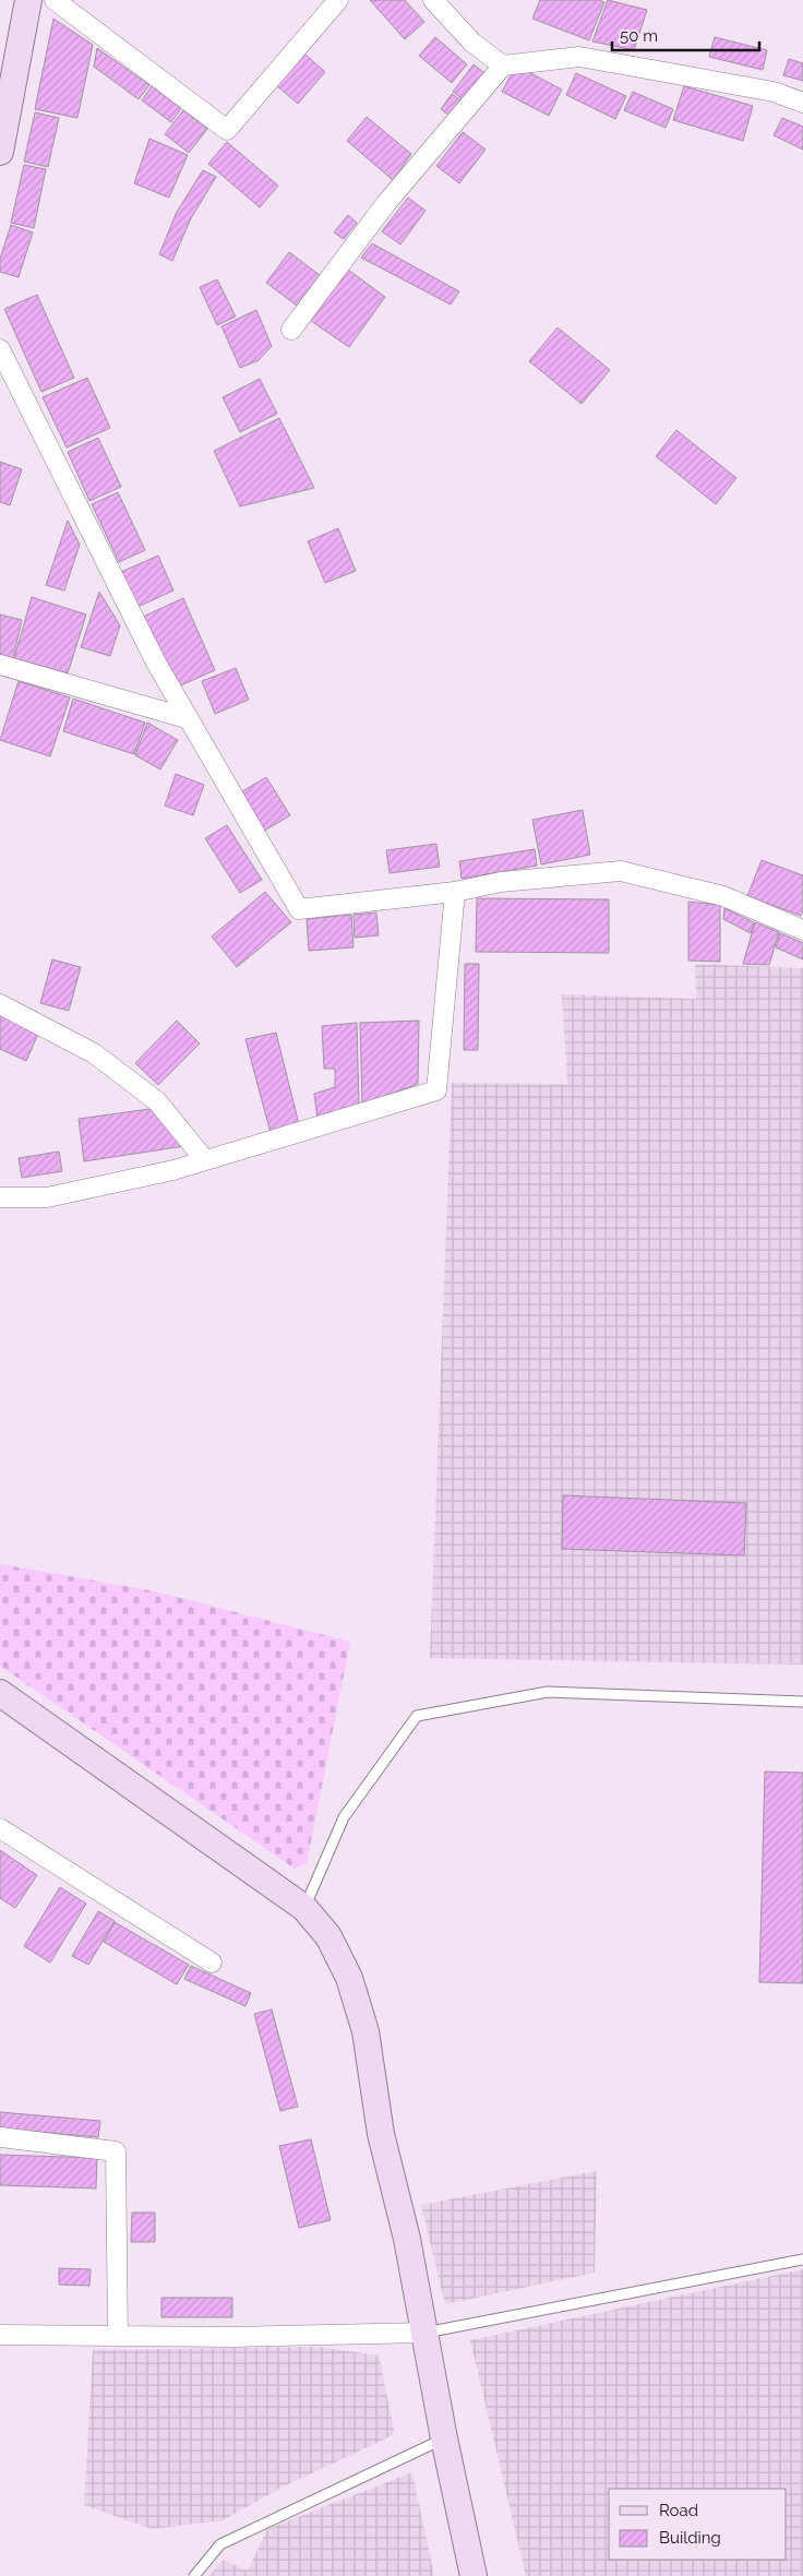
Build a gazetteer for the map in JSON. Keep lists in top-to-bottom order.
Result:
{
  "legend": ["Road", "Building"],
  "scale_bar": "50 m"
}
